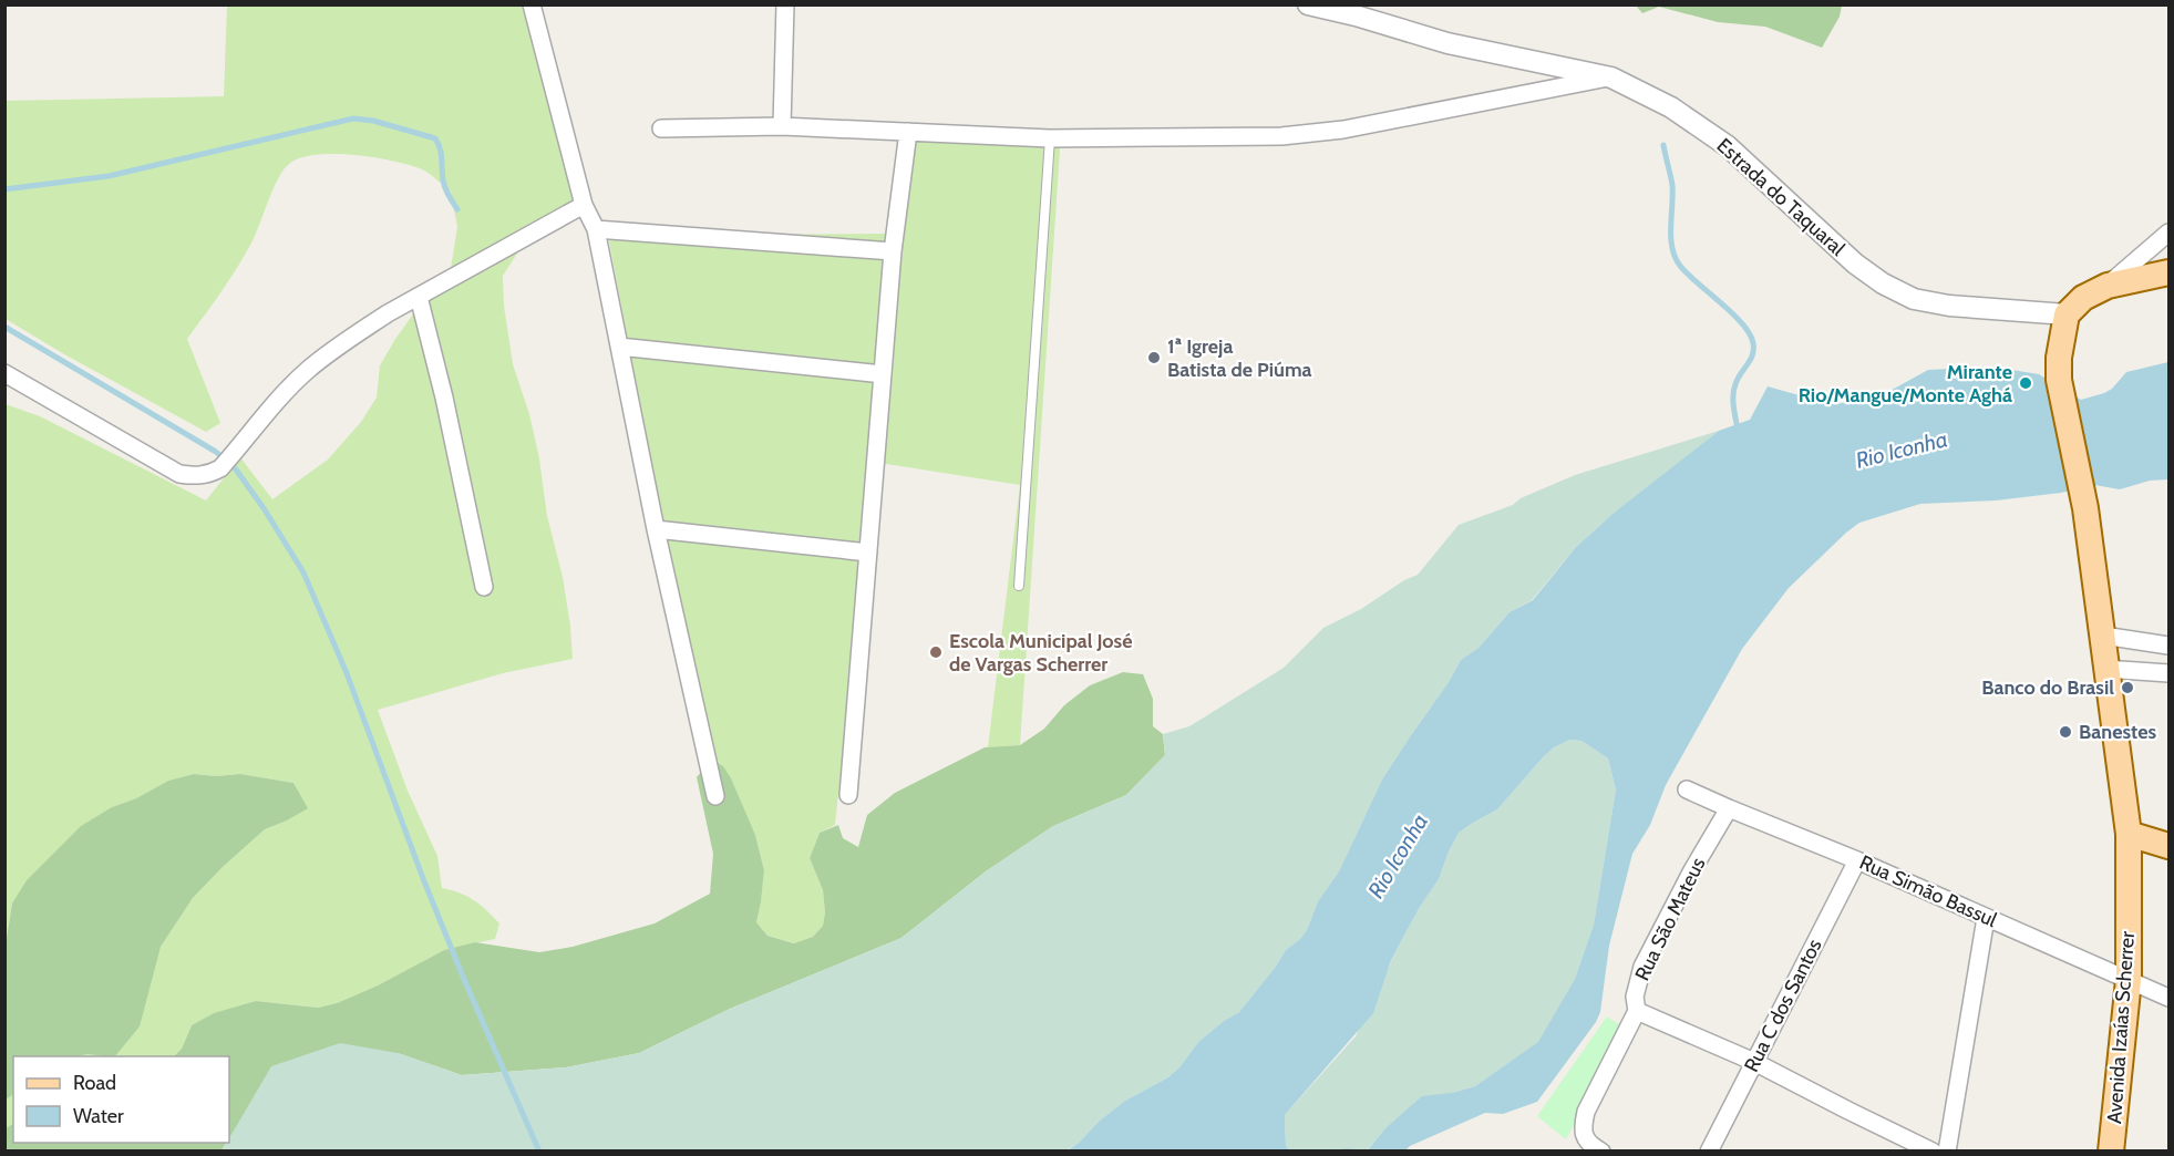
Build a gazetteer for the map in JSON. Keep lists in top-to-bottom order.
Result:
{
  "streets": {
    "main road": ["Avenida Izaías Scherrer"],
    "street": [
      "Estrada do Taquaral",
      "Rua Simão Bassul",
      "Rua São Mateus",
      "Rua C dos Santos"
    ]
  },
  "crossings": [
    ["Estrada do Taquaral", "Avenida Izaías Scherrer"],
    ["Rua Simão Bassul", "Rua São Mateus"],
    ["Rua Simão Bassul", "Rua C dos Santos"],
    ["Rua Simão Bassul", "Avenida Izaías Scherrer"]
  ],
  "water": ["Rio Iconha"],
  "places": [
    "1ª Igreja Batista de Piúma",
    "Mirante Rio/Mangue/Monte Aghá",
    "Escola Municipal José de Vargas Scherrer",
    "Banco do Brasil",
    "Banestes"
  ],
  "legend": ["Road", "Water"]
}
